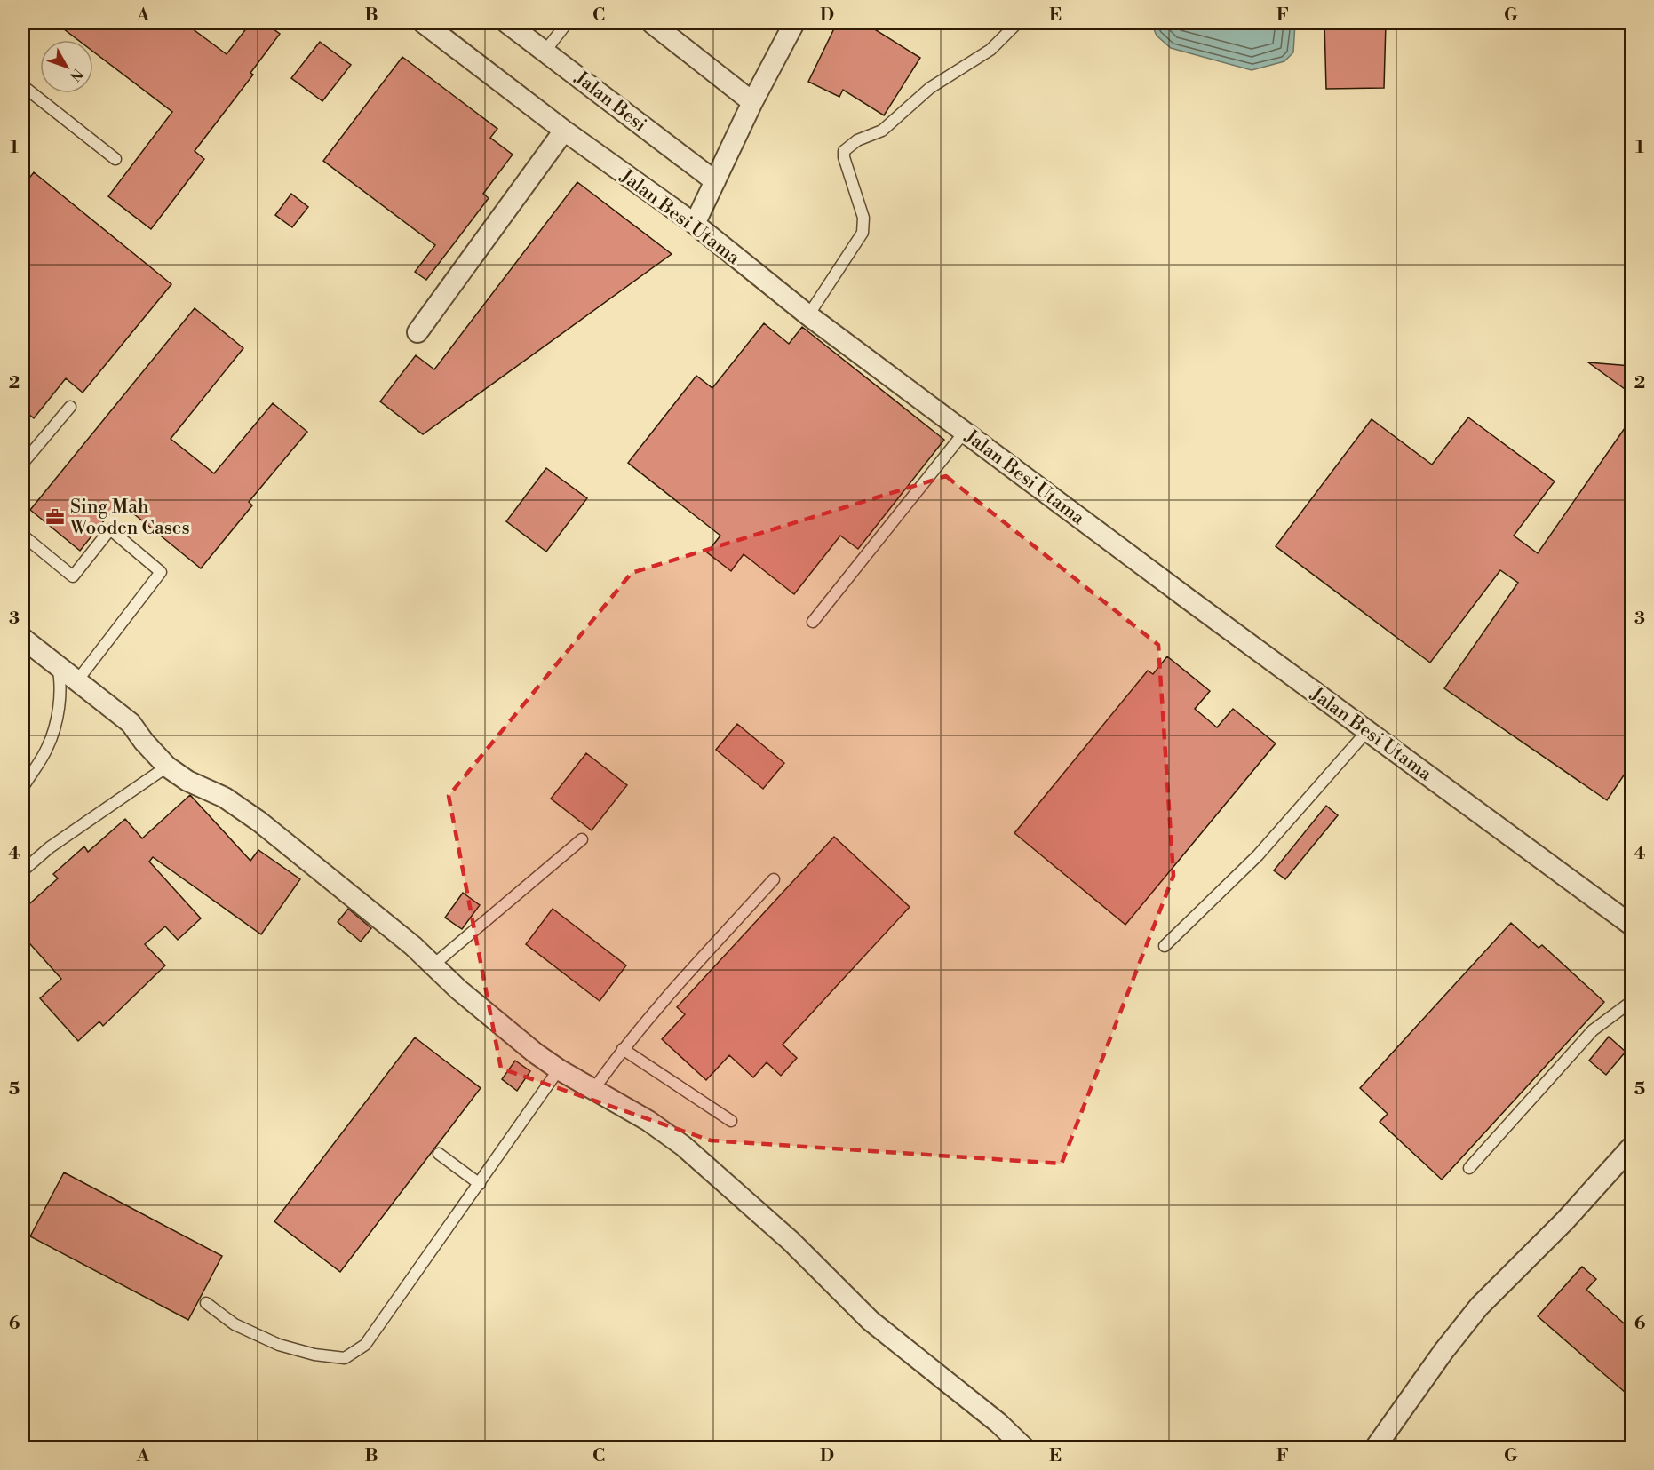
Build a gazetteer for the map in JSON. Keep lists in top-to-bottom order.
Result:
{
  "streets": {
    "street": ["Jalan Besi", "Jalan Besi Utama"]
  },
  "places": {
    "office": ["Sing Mah Wooden Cases"]
  },
  "north": "bottom right",
  "grid": {
    "columns": [
      "A",
      "B",
      "C",
      "D",
      "E",
      "F",
      "G"
    ],
    "rows": [
      "1",
      "2",
      "3",
      "4",
      "5",
      "6"
    ]
  }
}
